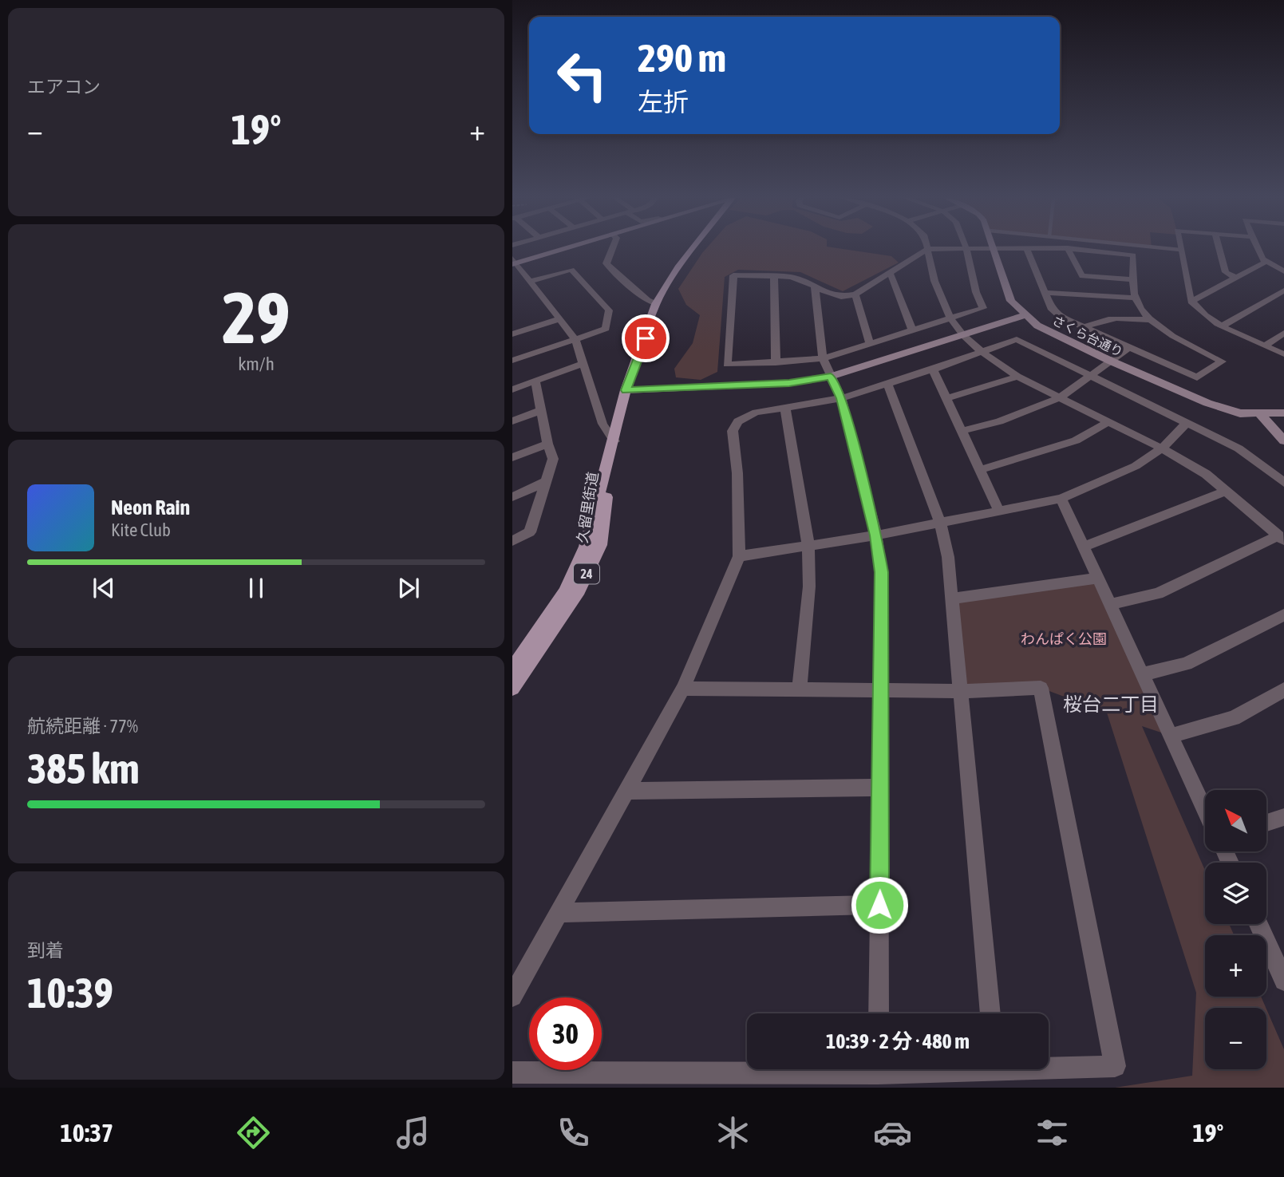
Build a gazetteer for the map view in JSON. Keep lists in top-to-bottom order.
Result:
{
  "streets": {
    "main road": ["久留里街道", "24"],
    "street": ["さくら台通り"]
  },
  "districts": ["桜台二丁目"],
  "parks": ["わんぱく公園"],
  "north": "top left",
  "page": {
    "tile": [
      "エアコン",
      ["29", "km/h"],
      ["航続距離 · 77%", "385 km"],
      ["到着", "10:39"]
    ],
    "turn": ["290 m", "左折"],
    "heat": ["−", "19°", "+"],
    "song": ["Neon Rain", "Kite Club"],
    "map_buttons": ["+", "−"],
    "limit": "30",
    "trip": "10:39 · 2 分 · 480 m",
    "tabs": ["10:37", "19°"]
  }
}
